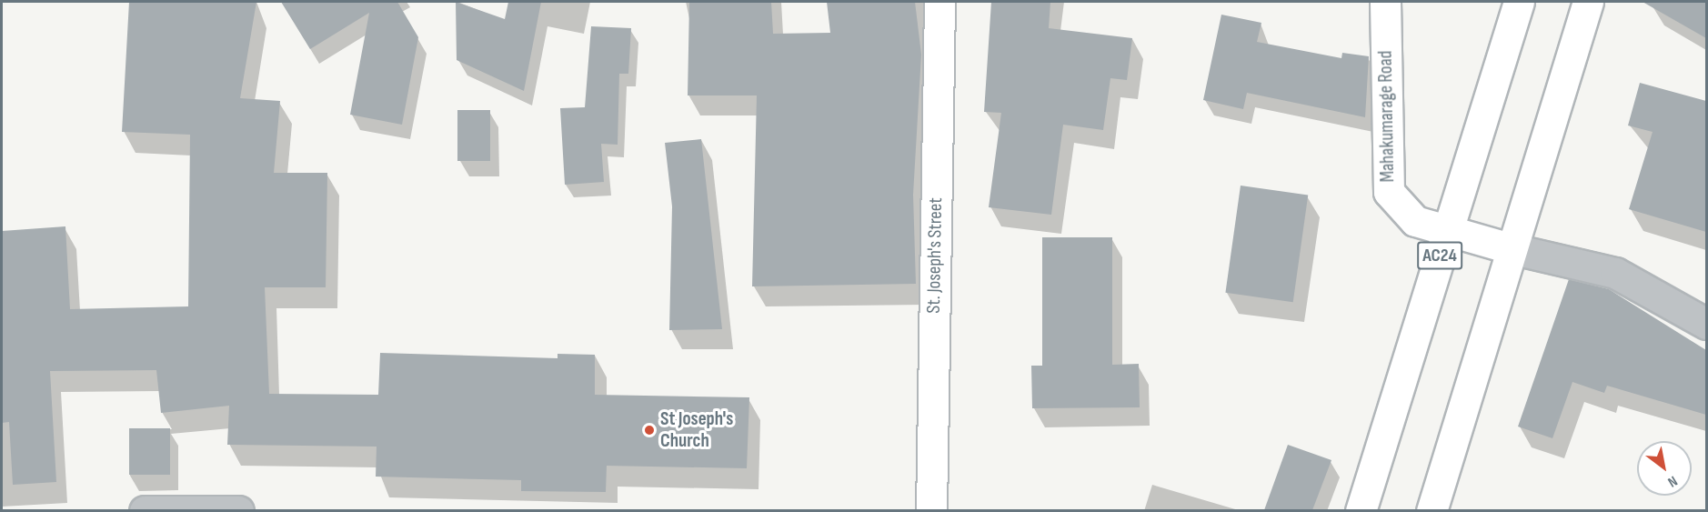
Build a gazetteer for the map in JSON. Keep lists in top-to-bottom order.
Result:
{
  "streets": {
    "main road": ["Mahakumarage Road", "St. Joseph's Street", "AC24"]
  },
  "crossings": [
    ["Mahakumarage Road", "AC24"]
  ],
  "places": ["St Joseph's Church"],
  "north": "bottom right"
}
